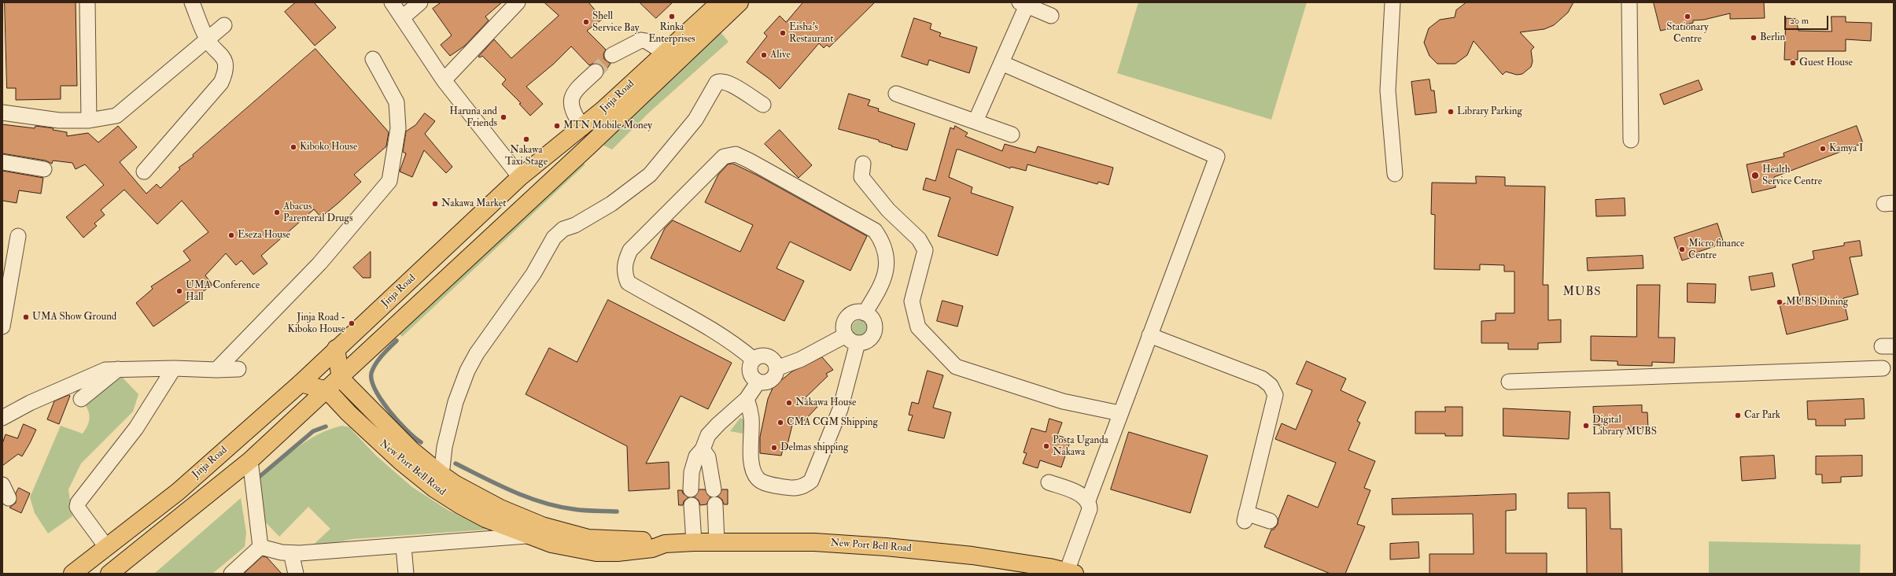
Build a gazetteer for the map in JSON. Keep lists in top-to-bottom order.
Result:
{
  "streets": {
    "main road": ["Jinja Road", "New Port Bell Road"]
  },
  "crossings": [
    ["Jinja Road", "New Port Bell Road"]
  ],
  "districts": ["MUBS"],
  "places": [
    "Rinka Enterprises",
    "Stationary Centre",
    "Shell Service Bay",
    "Eisha's Restaurant",
    "Berlin",
    "Alive",
    "Guest House",
    "Library Parking",
    "Haruna and Friends",
    "MTN Mobile Money",
    "Nakawa Taxi Stage",
    "Kiboko House",
    "Kamya I",
    "Health Service Centre",
    "Nakawa Market",
    "Abacus Parenteral Drugs",
    "Eseza House",
    "Micro finance Centre",
    "UMA Conference Hall",
    "MUBS Dining",
    "UMA Show Ground",
    "Jinja Road - Kiboko House",
    "Nakawa House",
    "Car Park",
    "CMA CGM Shipping",
    "Digital Library MUBS",
    "Posta Uganda Nakawa",
    "Delmas shipping"
  ],
  "scale_bar": "20 m"
}
